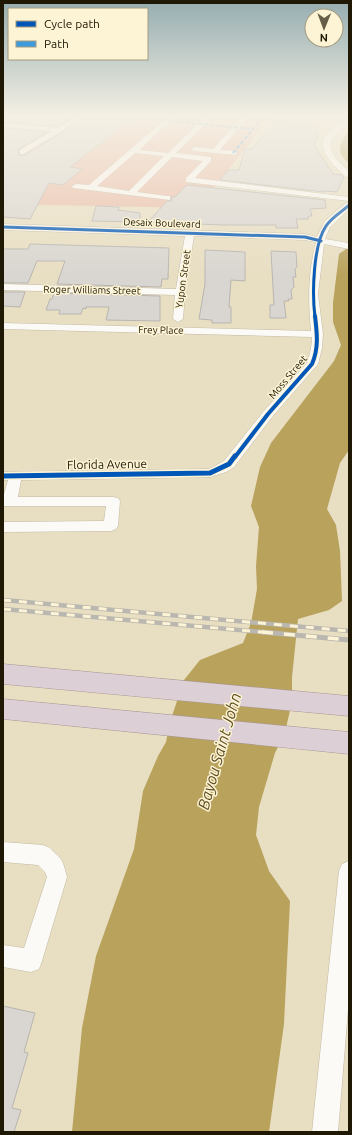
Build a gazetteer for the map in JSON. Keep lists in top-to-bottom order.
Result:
{
  "streets": {
    "street": [
      "Desaix Boulevard",
      "Yupon Street",
      "Roger Williams Street",
      "Frey Place",
      "Moss Street",
      "Florida Avenue"
    ]
  },
  "crossings": [
    ["Desaix Boulevard", "Yupon Street"],
    ["Desaix Boulevard", "Moss Street"],
    ["Yupon Street", "Roger Williams Street"],
    ["Frey Place", "Moss Street"],
    ["Moss Street", "Florida Avenue"]
  ],
  "water": ["Bayou Saint John"],
  "legend": ["Cycle path", "Path"],
  "north": "bottom"
}
